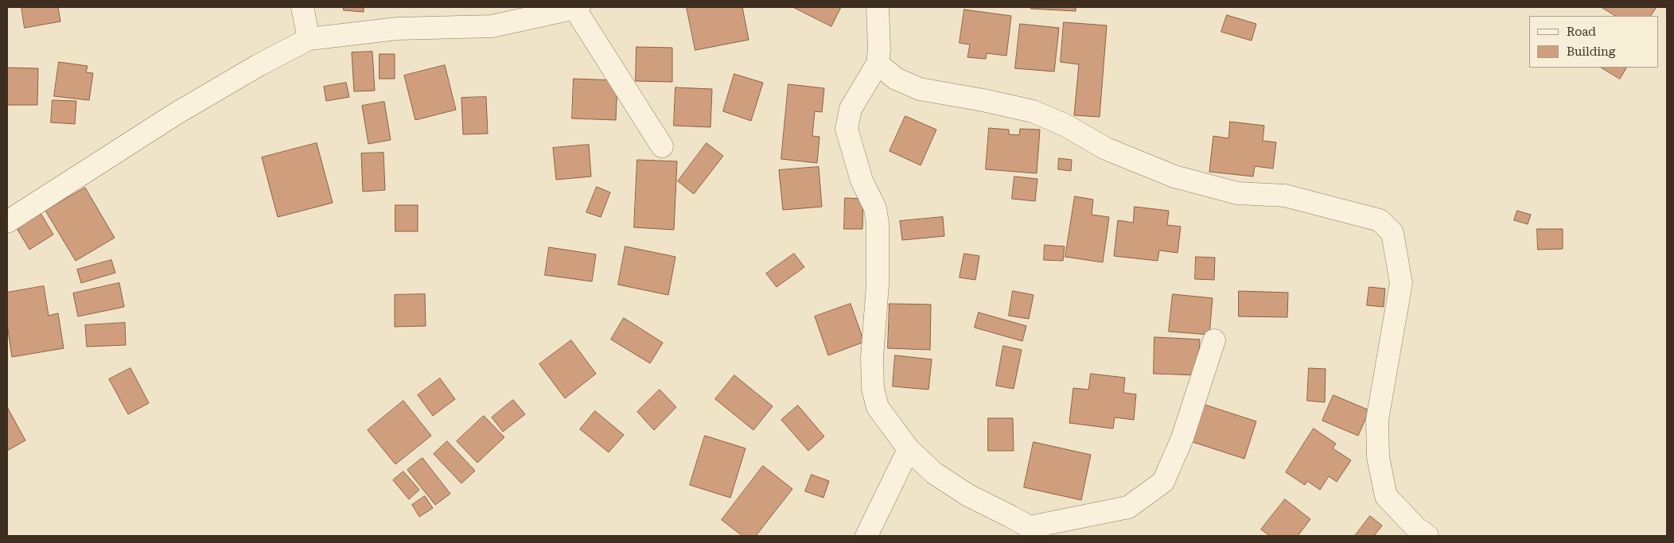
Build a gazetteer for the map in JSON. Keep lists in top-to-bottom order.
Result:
{
  "legend": ["Road", "Building"]
}
